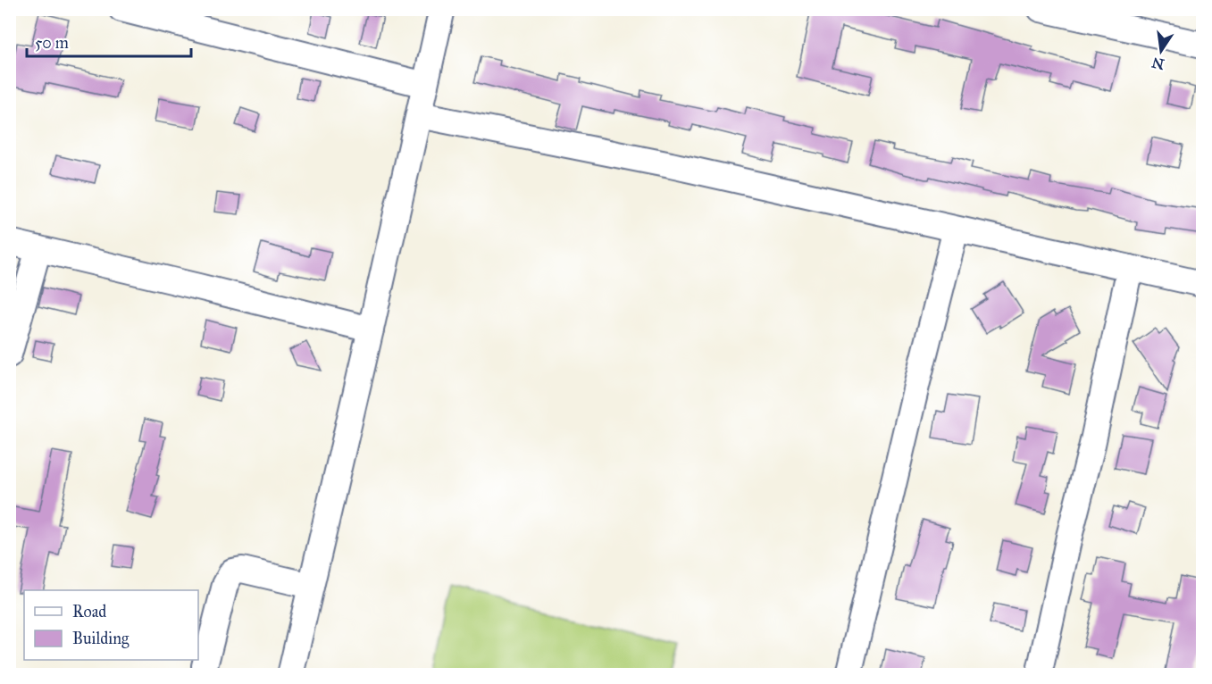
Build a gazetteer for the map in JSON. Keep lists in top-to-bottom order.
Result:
{
  "legend": ["Road", "Building"],
  "scale_bar": "50 m",
  "north": "bottom"
}
